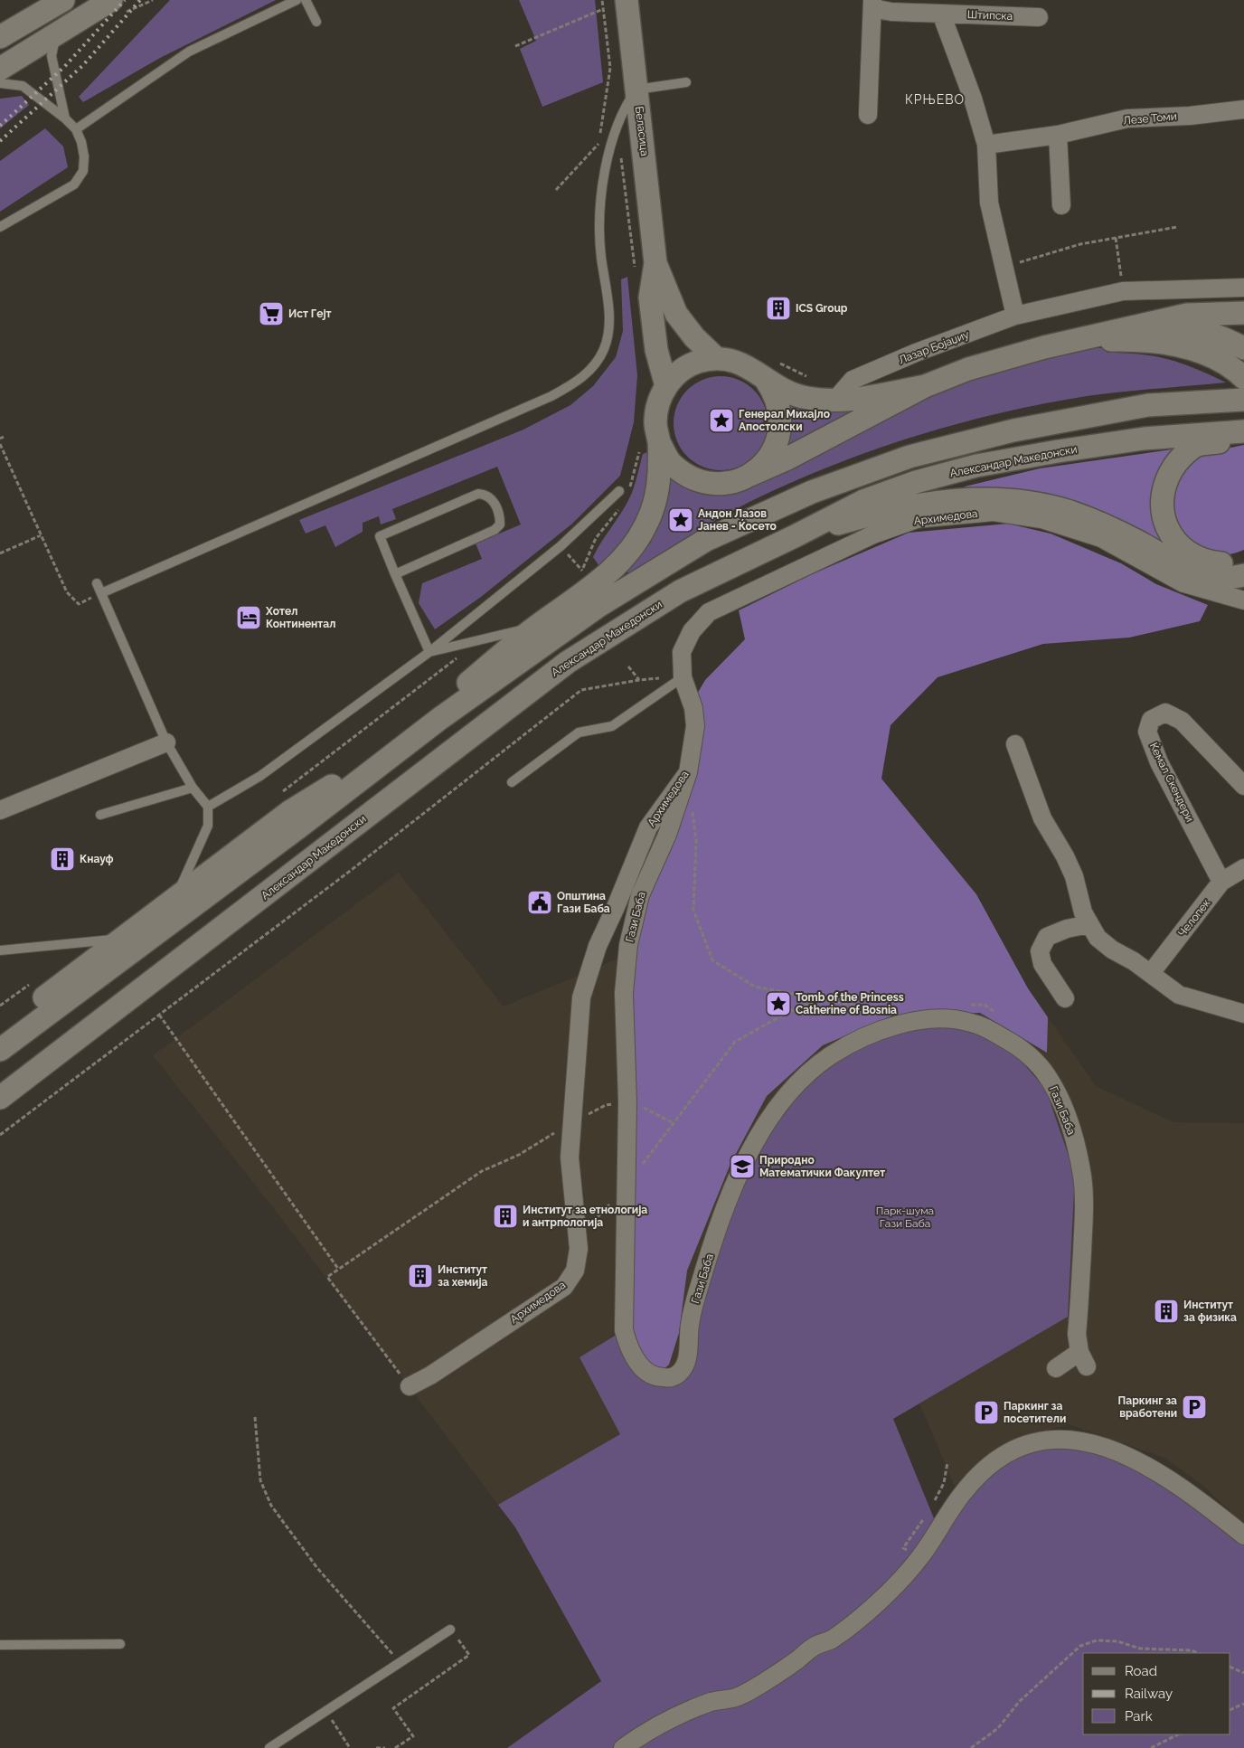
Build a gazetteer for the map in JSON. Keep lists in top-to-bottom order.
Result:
{
  "streets": {
    "street": [
      "Штипска",
      "Лезе Томи",
      "Беласица",
      "Лазар Бојаџиу",
      "Александар Македонски",
      "Архимедова",
      "Ќемал Скендери",
      "Гази Баба",
      "Челопек"
    ]
  },
  "crossings": [
    ["Архимедова", "Гази Баба"],
    ["Ќемал Скендери", "Челопек"]
  ],
  "districts": ["КРЊЕВО"],
  "parks": ["Парк-шума Гази Баба"],
  "places": {
    "building": [
      "ICS Group",
      "Кнауф",
      "Институт за етнологија и антрпологија",
      "Институт за хемија",
      "Институт за физика"
    ],
    "supermarket": ["Ист Гејт"],
    "place": ["Генерал Михајло Апостолски", "Андон Лазов Јанев - Ќосето", "Tomb of the Princess Catherine of Bosnia"],
    "hotel": ["Хотел Континентал"],
    "public building": ["Општина Гази Баба"],
    "school or university": ["Природно Математички Факултет"],
    "parking": ["Паркинг за вработени", "Паркинг за посетители"]
  },
  "legend": ["Road", "Railway", "Park"]
}
